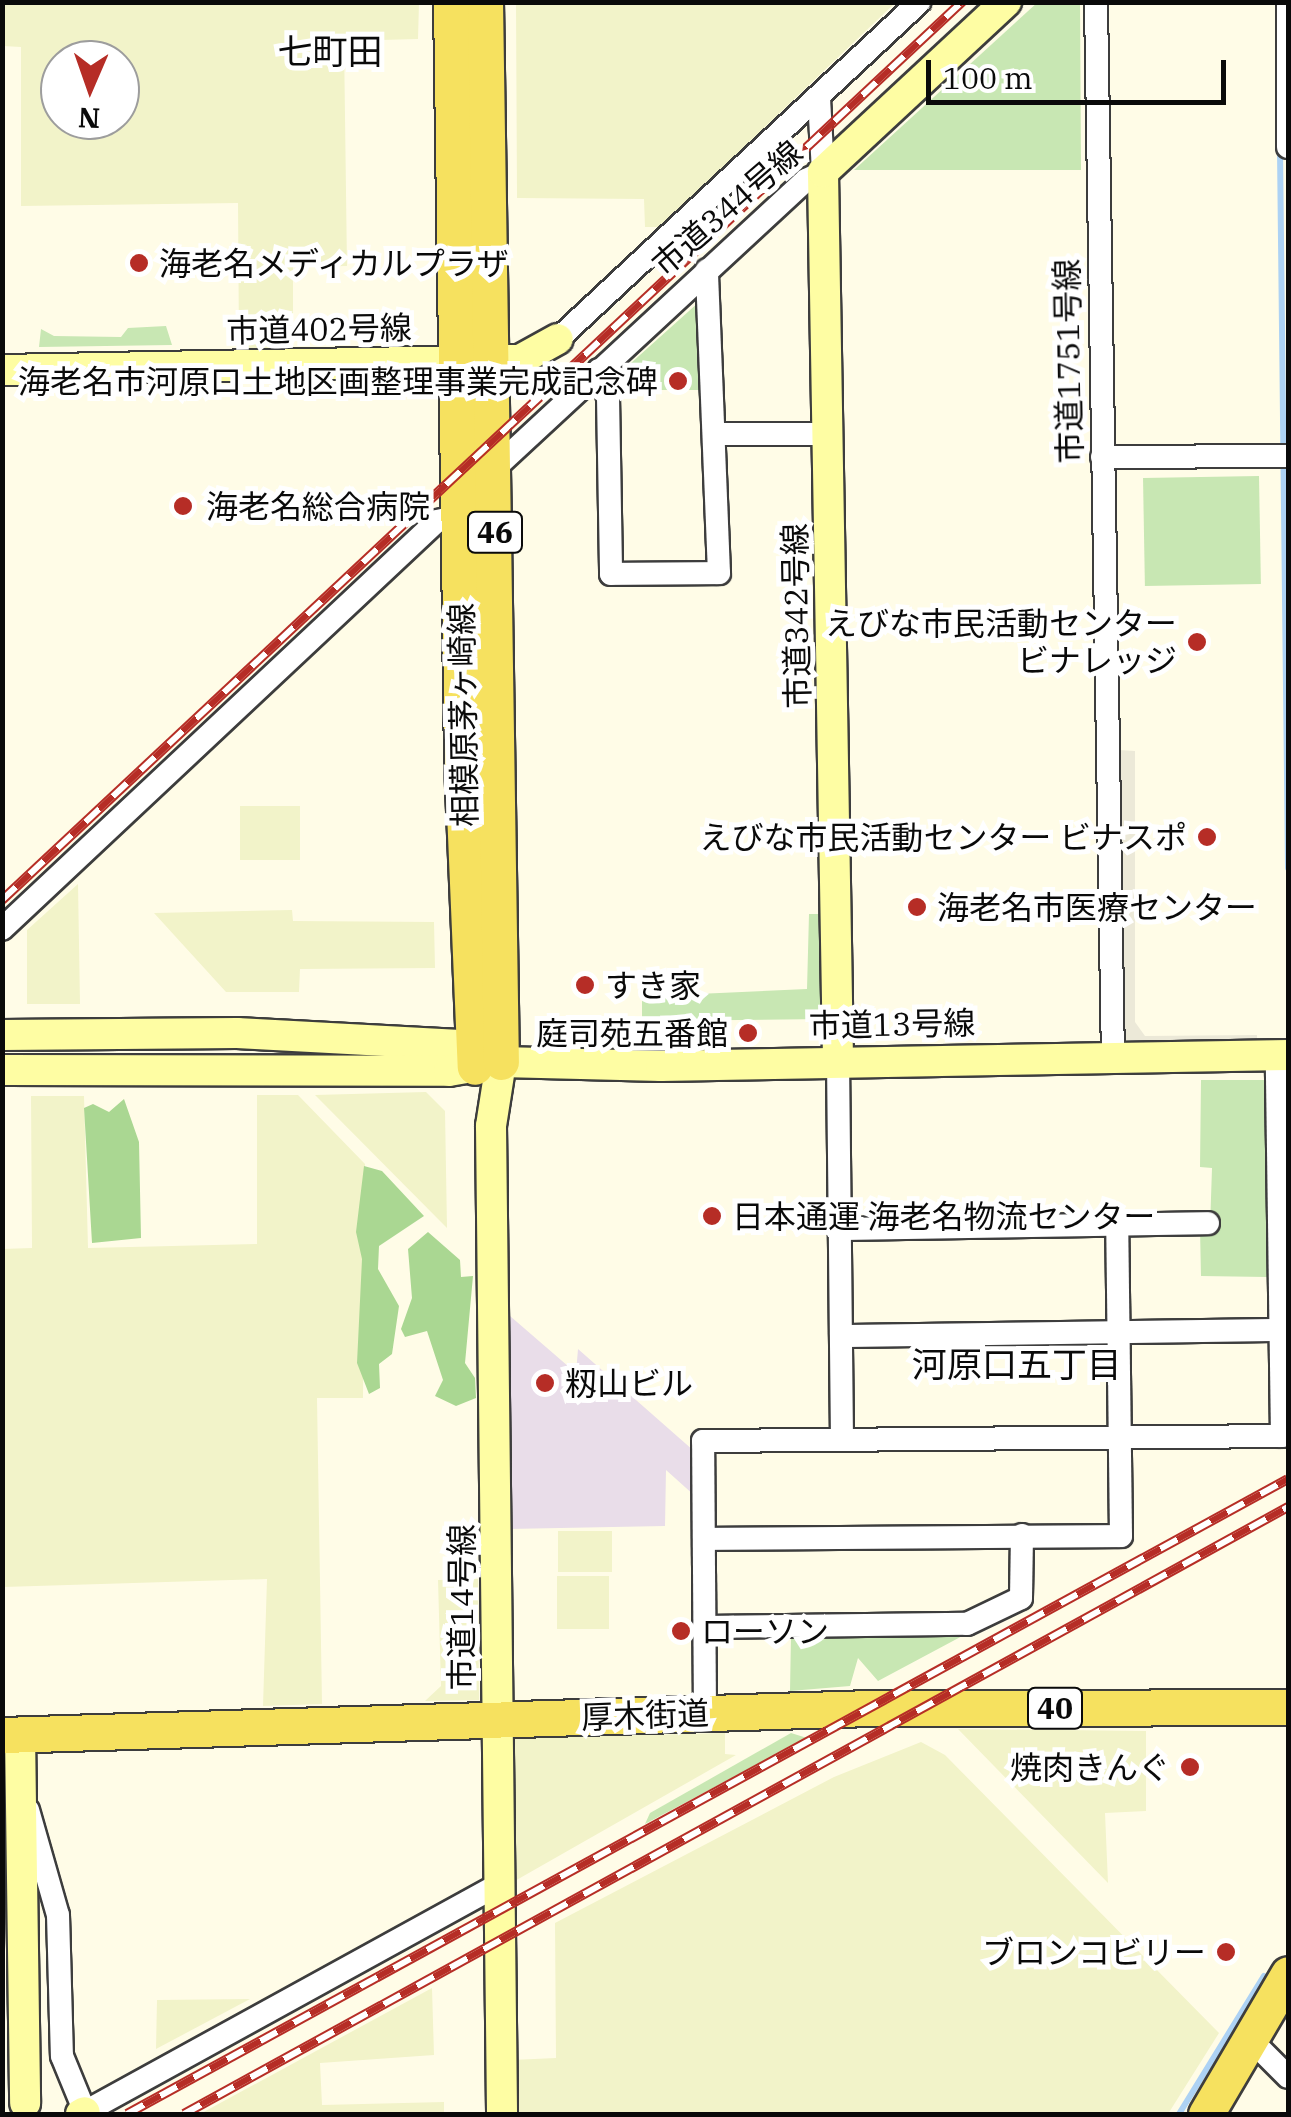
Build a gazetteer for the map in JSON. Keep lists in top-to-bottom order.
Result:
{
  "streets": {
    "main road": [
      "46",
      "相模原茅ヶ崎線",
      "40",
      "厚木街道"
    ],
    "street": [
      "市道344号線",
      "市道402号線",
      "市道1751号線",
      "市道342号線",
      "市道13号線",
      "市道14号線"
    ]
  },
  "crossings": [
    ["市道344号線", "市道342号線"],
    ["市道344号線", "相模原茅ヶ崎線"],
    ["市道402号線", "相模原茅ヶ崎線"],
    ["市道1751号線", "市道13号線"],
    ["市道342号線", "市道13号線"],
    ["相模原茅ヶ崎線", "市道13号線"],
    ["相模原茅ヶ崎線", "市道14号線"],
    ["市道13号線", "市道14号線"],
    ["市道14号線", "厚木街道"]
  ],
  "districts": ["七町田", "河原口五丁目"],
  "places": [
    "海老名メディカルプラザ",
    "海老名市河原口土地区画整理事業完成記念碑",
    "海老名総合病院",
    "えびな市民活動センター ビナレッジ",
    "えびな市民活動センター ビナスポ",
    "海老名市医療センター",
    "すき家",
    "庭司苑五番館",
    "日本通運 海老名物流センター",
    "籾山ビル",
    "ローソン",
    "焼肉きんぐ",
    "ブロンコビリー"
  ],
  "scale_bar": "100 m",
  "north": "bottom"
}
